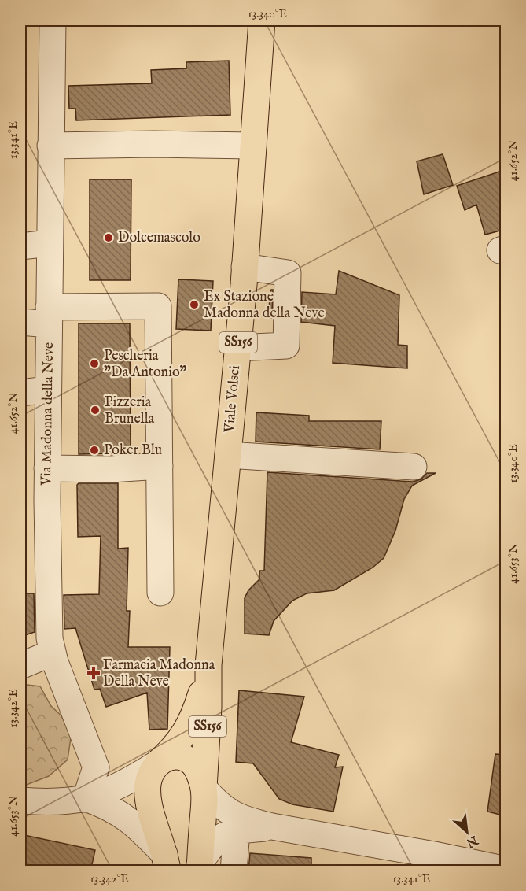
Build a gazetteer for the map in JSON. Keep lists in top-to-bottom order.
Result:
{
  "streets": {
    "main road": ["SS156", "Viale Volsci"],
    "street": ["Via Madonna della Neve"]
  },
  "crossings": [
    ["SS156", "Viale Volsci"]
  ],
  "places": {
    "other": [
      "Dolcemascolo",
      "Ex Stazione Madonna della Neve",
      "Pescheria \"Da Antonio\"",
      "Pizzeria Brunella",
      "Poker Blu"
    ],
    "health": ["Farmacia Madonna Della Neve"]
  },
  "north": "bottom right",
  "coordinates": [
    "13.340°E",
    "13.341°E",
    "41.652°N",
    "41.653°N",
    "13.342°E"
  ]
}
